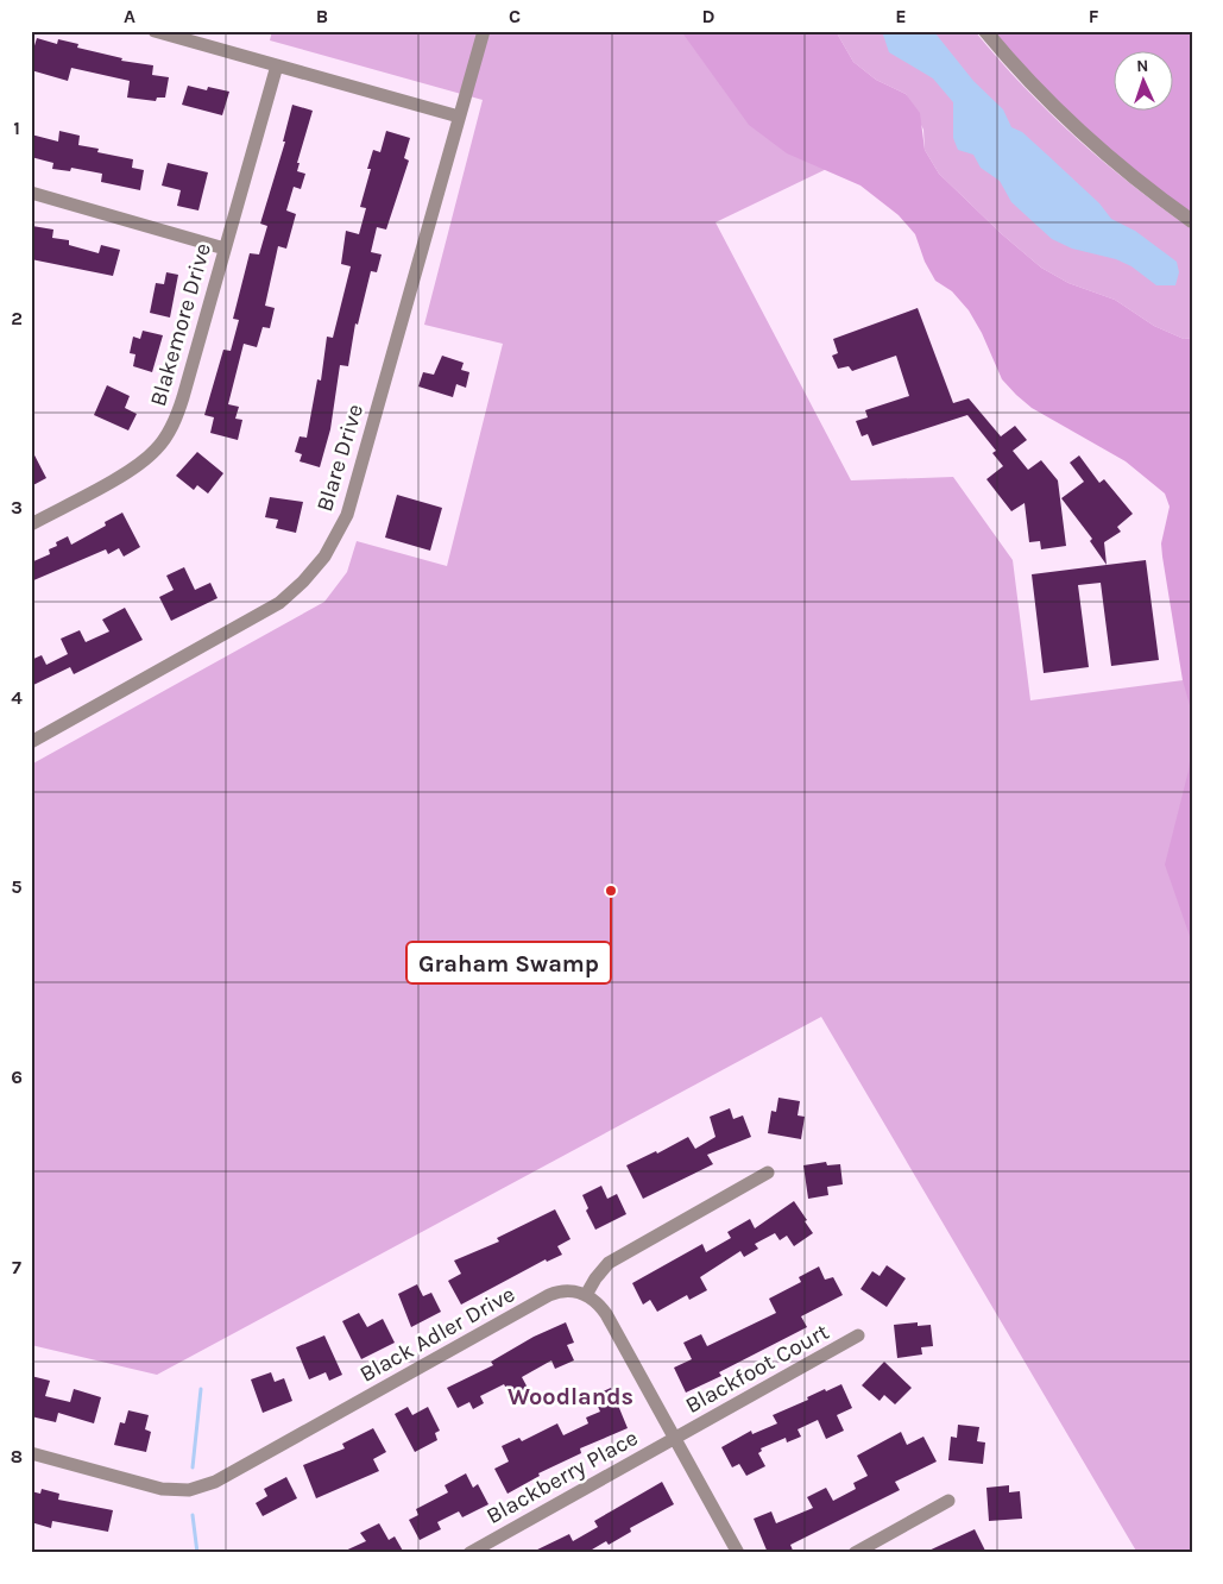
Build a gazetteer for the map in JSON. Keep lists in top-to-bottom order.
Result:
{
  "streets": {
    "street": [
      "Blakemore Drive",
      "Blare Drive",
      "Black Adler Drive",
      "Blackfoot Court",
      "Blackberry Place"
    ]
  },
  "crossings": [
    ["Blackfoot Court", "Blackberry Place"]
  ],
  "districts": ["Woodlands"],
  "places": ["Graham Swamp"],
  "north": "top",
  "grid": {
    "columns": [
      "A",
      "B",
      "C",
      "D",
      "E",
      "F"
    ],
    "rows": [
      "1",
      "2",
      "3",
      "4",
      "5",
      "6",
      "7",
      "8"
    ]
  }
}
